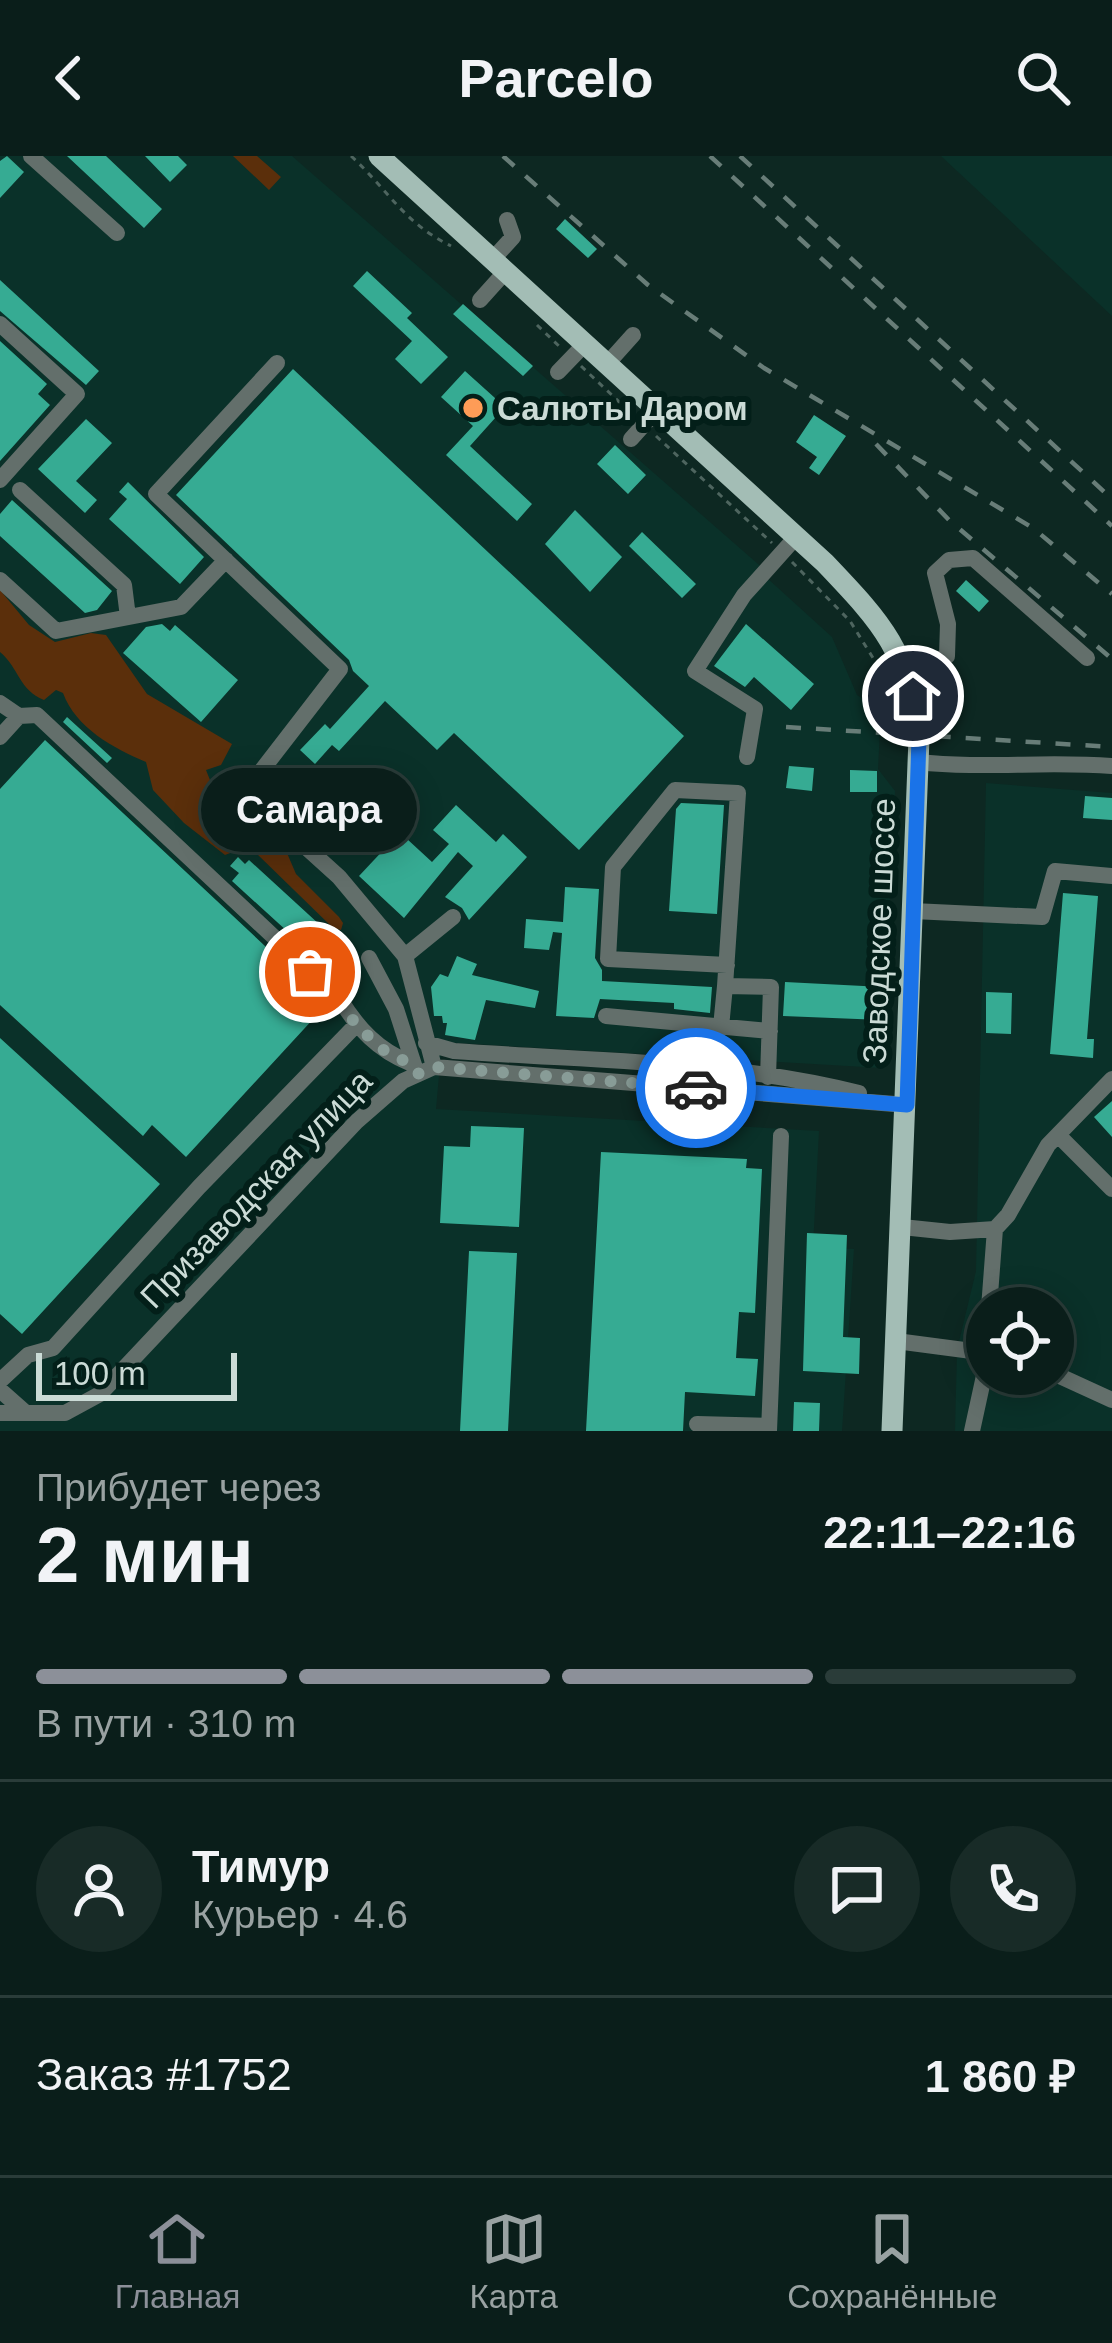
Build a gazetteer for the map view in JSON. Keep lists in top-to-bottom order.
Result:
{
  "streets": {
    "main road": ["Заводское шоссе"],
    "street": ["Призаводская улица"]
  },
  "places": ["Салюты Даром", "Самара"],
  "scale_bar": "100 m",
  "page": {
    "header": "Parcelo",
    "bubble": "Самара",
    "scale": "100 m",
    "heading": ["2 мин", "Прибудет через", "22:11–22:16"],
    "panel": [
      "Тимур",
      "Курьер · 4.6",
      "Заказ #1752",
      "1 860 ₽"
    ],
    "bar": "В пути · 310 m",
    "tabs": ["Главная", "Карта", "Сохранённые"]
  }
}
